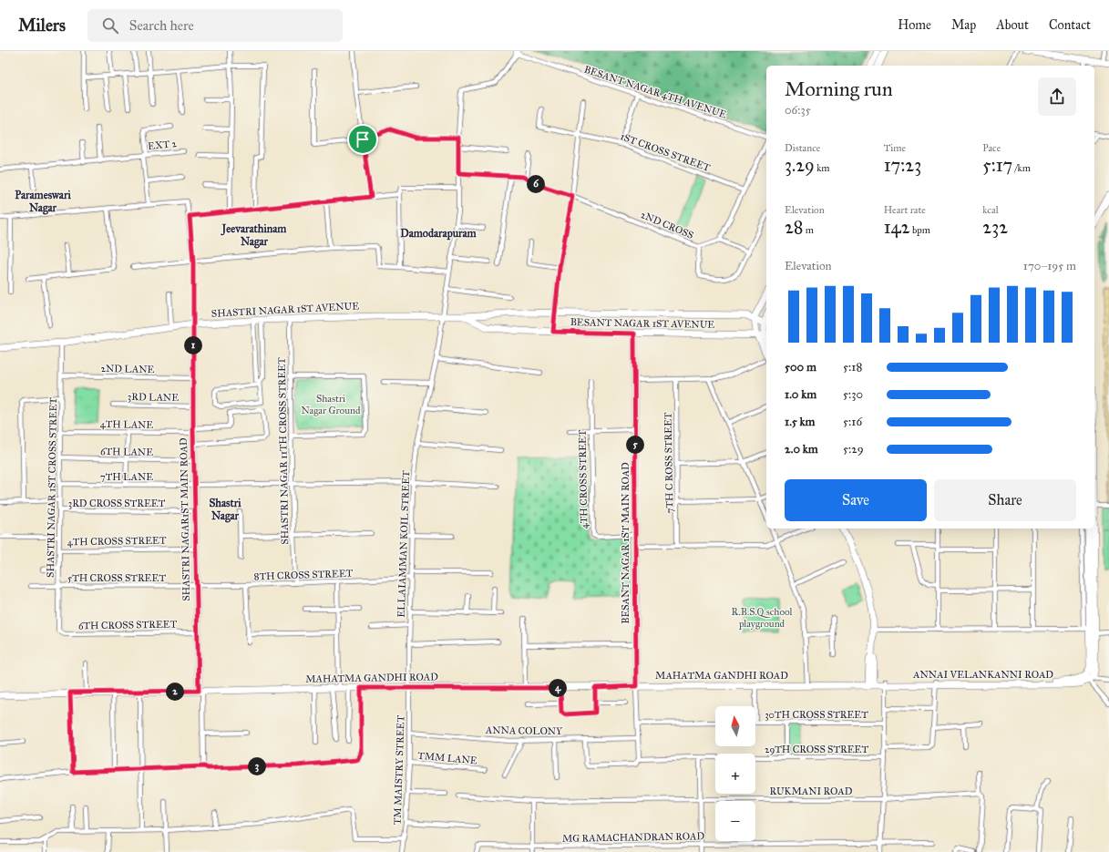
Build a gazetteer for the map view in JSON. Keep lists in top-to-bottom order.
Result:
{
  "streets": {
    "street": [
      "BESANT NAGAR 4TH AVENUE",
      "EXT 2",
      "1ST CROSS STREET",
      "2ND CROSS",
      "SHASTRI NAGAR 1ST AVENUE",
      "BESANT NAGAR 1ST AVENUE",
      "2ND LANE",
      "3RD LANE",
      "4TH LANE",
      "SHASTRI NAGAR 11TH CROSS STREET",
      "6TH LANE",
      "7TH C ROSS STREET",
      "7TH LANE",
      "4TH CROSS STREET",
      "SHASTRI NAGAR 1ST CROSS STREET",
      "3RD CROSS STREET",
      "SHASTRI NAGAR1ST MAIN ROAD",
      "BESANT NAGAR 1ST MAIN ROAD",
      "ELLAIAMMAN KOIL STREET",
      "8TH CROSS STREET",
      "5TH CROSS STREET",
      "6TH CROSS STREET",
      "ANNAI VELANKANNI ROAD",
      "MAHATMA GANDHI ROAD",
      "30TH CROSS STREET",
      "ANNA COLONY",
      "29TH CROSS STREET",
      "TMM LANE",
      "TM MAISTRY STREET",
      "RUKMANI ROAD",
      "MG RAMACHANDRAN ROAD"
    ]
  },
  "crossings": [
    ["BESANT NAGAR 4TH AVENUE", "ELLAIAMMAN KOIL STREET"],
    ["SHASTRI NAGAR 1ST AVENUE", "BESANT NAGAR 1ST AVENUE"],
    ["SHASTRI NAGAR 1ST AVENUE", "SHASTRI NAGAR 11TH CROSS STREET"],
    ["SHASTRI NAGAR 1ST AVENUE", "SHASTRI NAGAR 1ST CROSS STREET"],
    ["SHASTRI NAGAR 1ST AVENUE", "SHASTRI NAGAR1ST MAIN ROAD"],
    ["SHASTRI NAGAR 1ST AVENUE", "ELLAIAMMAN KOIL STREET"],
    ["BESANT NAGAR 1ST AVENUE", "BESANT NAGAR 1ST MAIN ROAD"],
    ["2ND LANE", "SHASTRI NAGAR 1ST CROSS STREET"],
    ["2ND LANE", "SHASTRI NAGAR1ST MAIN ROAD"],
    ["3RD LANE", "SHASTRI NAGAR1ST MAIN ROAD"],
    ["4TH LANE", "SHASTRI NAGAR 1ST CROSS STREET"],
    ["4TH LANE", "SHASTRI NAGAR1ST MAIN ROAD"],
    ["SHASTRI NAGAR 11TH CROSS STREET", "7TH LANE"],
    ["SHASTRI NAGAR 11TH CROSS STREET", "8TH CROSS STREET"],
    ["6TH LANE", "SHASTRI NAGAR 1ST CROSS STREET"],
    ["6TH LANE", "SHASTRI NAGAR1ST MAIN ROAD"],
    ["7TH LANE", "SHASTRI NAGAR 1ST CROSS STREET"],
    ["7TH LANE", "SHASTRI NAGAR1ST MAIN ROAD"],
    ["7TH LANE", "ELLAIAMMAN KOIL STREET"],
    ["4TH CROSS STREET", "SHASTRI NAGAR 1ST CROSS STREET"],
    ["4TH CROSS STREET", "SHASTRI NAGAR1ST MAIN ROAD"],
    ["4TH CROSS STREET", "BESANT NAGAR 1ST MAIN ROAD"],
    ["SHASTRI NAGAR 1ST CROSS STREET", "3RD CROSS STREET"],
    ["SHASTRI NAGAR 1ST CROSS STREET", "5TH CROSS STREET"],
    ["SHASTRI NAGAR 1ST CROSS STREET", "6TH CROSS STREET"],
    ["3RD CROSS STREET", "SHASTRI NAGAR1ST MAIN ROAD"],
    ["SHASTRI NAGAR1ST MAIN ROAD", "8TH CROSS STREET"],
    ["SHASTRI NAGAR1ST MAIN ROAD", "5TH CROSS STREET"],
    ["SHASTRI NAGAR1ST MAIN ROAD", "6TH CROSS STREET"],
    ["SHASTRI NAGAR1ST MAIN ROAD", "MAHATMA GANDHI ROAD"],
    ["BESANT NAGAR 1ST MAIN ROAD", "MAHATMA GANDHI ROAD"],
    ["ELLAIAMMAN KOIL STREET", "8TH CROSS STREET"],
    ["ELLAIAMMAN KOIL STREET", "MAHATMA GANDHI ROAD"],
    ["ELLAIAMMAN KOIL STREET", "TM MAISTRY STREET"],
    ["8TH CROSS STREET", "5TH CROSS STREET"],
    ["ANNAI VELANKANNI ROAD", "MAHATMA GANDHI ROAD"],
    ["MAHATMA GANDHI ROAD", "TM MAISTRY STREET"],
    ["ANNA COLONY", "29TH CROSS STREET"],
    ["ANNA COLONY", "TM MAISTRY STREET"],
    ["TMM LANE", "TM MAISTRY STREET"]
  ],
  "districts": [
    "Parameswari Nagar",
    "Jeevarathinam Nagar",
    "Damodarapuram",
    "Shastri Nagar"
  ],
  "parks": ["Shastri Nagar Ground", "R.B.S.Q school playground"],
  "north": "top",
  "page": {
    "header": "Milers",
    "search": "Search here",
    "nav": [
      "Home",
      "Map",
      "About",
      "Contact"
    ],
    "heading": ["Morning run", "06:35"],
    "stats": [
      ["Distance", "3.29 km"],
      ["Time", "17:23"],
      ["Pace", "5:17 /km"],
      ["Elevation", "28 m"],
      ["Heart rate", "142 bpm"],
      ["kcal", "232"]
    ],
    "pins": [
      "6",
      "1",
      "5",
      "4",
      "2",
      "3"
    ],
    "chart": ["Elevation", "170–195 m"],
    "list": [
      {
        "name": "500 m",
        "note": "5:18"
      },
      {
        "name": "1.0 km",
        "note": "5:30"
      },
      {
        "name": "1.5 km",
        "note": "5:16"
      },
      {
        "name": "2.0 km",
        "note": "5:29"
      }
    ],
    "buttons": ["Save", "Share"],
    "map_buttons": ["+", "−"]
  }
}
